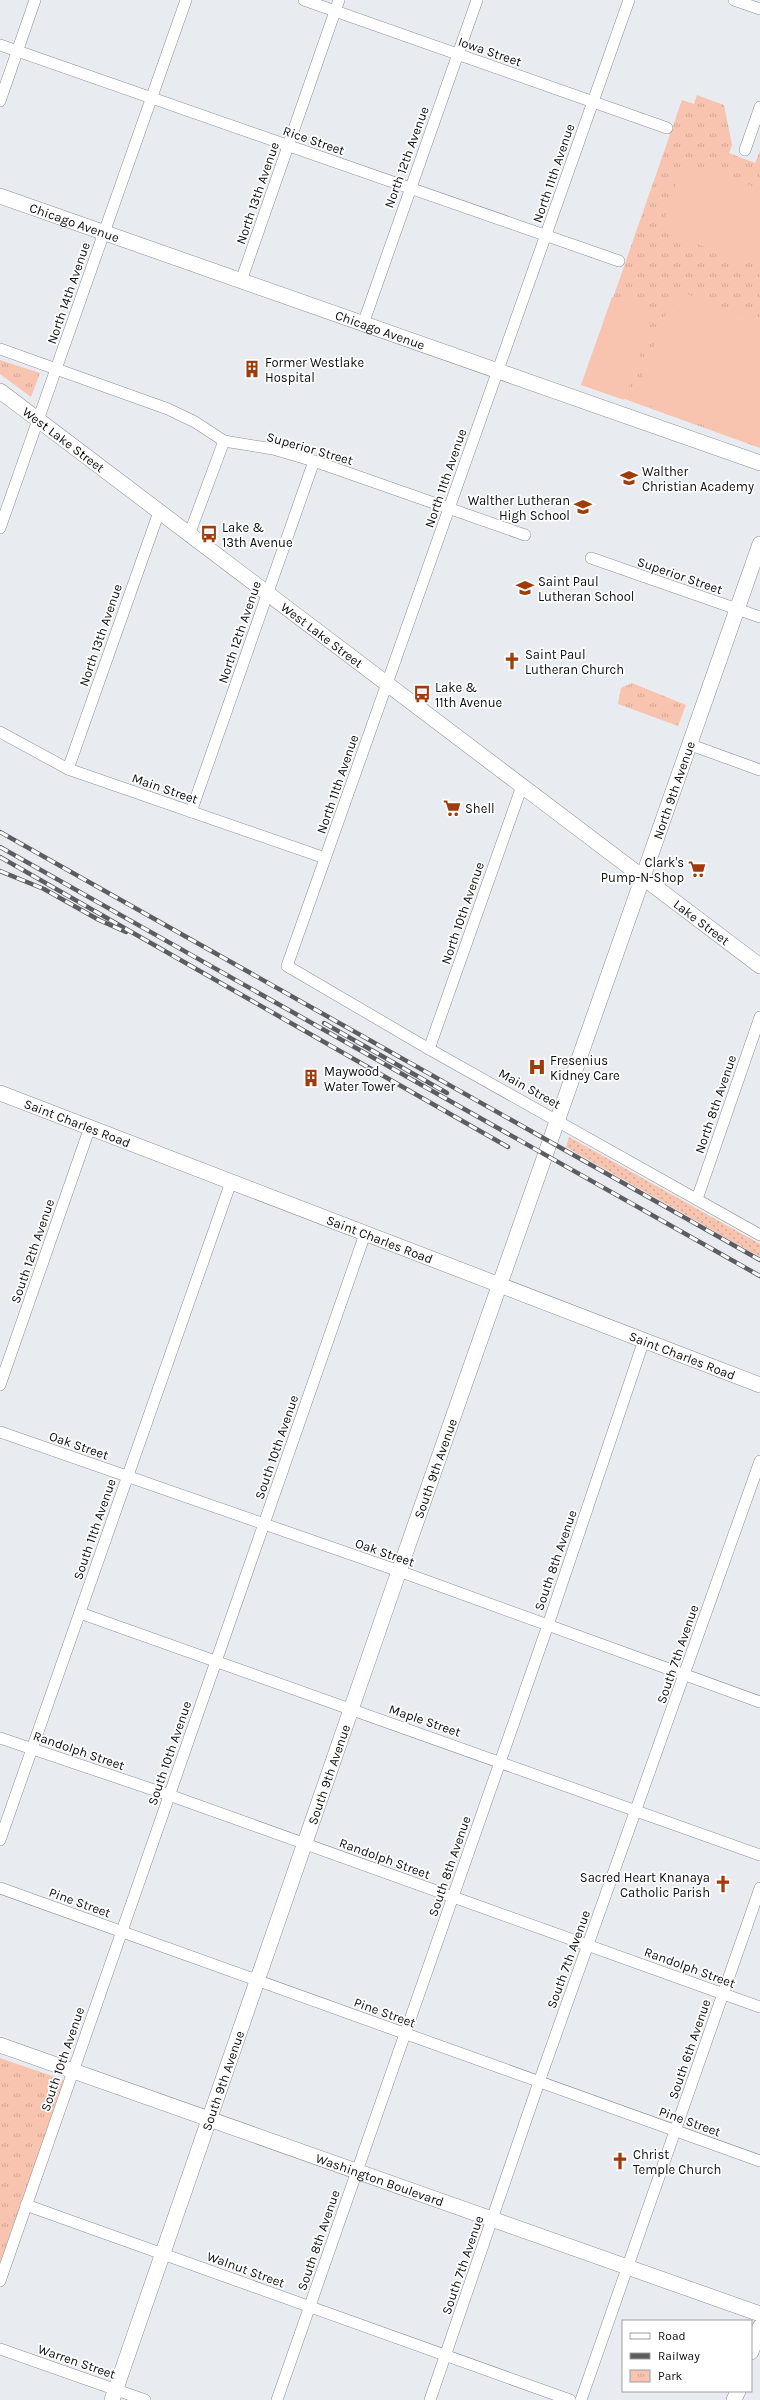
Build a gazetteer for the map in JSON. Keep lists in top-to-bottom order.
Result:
{
  "streets": {
    "street": [
      "Iowa Street",
      "Rice Street",
      "North 12th Avenue",
      "North 11th Avenue",
      "North 13th Avenue",
      "Chicago Avenue",
      "North 14th Avenue",
      "West Lake Street",
      "Superior Street",
      "Main Street",
      "North 9th Avenue",
      "North 10th Avenue",
      "Lake Street",
      "North 8th Avenue",
      "Saint Charles Road",
      "South 12th Avenue",
      "Oak Street",
      "South 10th Avenue",
      "South 9th Avenue",
      "South 11th Avenue",
      "South 8th Avenue",
      "South 7th Avenue",
      "Maple Street",
      "Randolph Street",
      "Pine Street",
      "South 6th Avenue",
      "Washington Boulevard",
      "Walnut Street",
      "Warren Street"
    ]
  },
  "crossings": [
    ["Iowa Street", "North 12th Avenue"],
    ["Iowa Street", "North 11th Avenue"],
    ["Iowa Street", "North 13th Avenue"],
    ["Rice Street", "North 12th Avenue"],
    ["Rice Street", "North 11th Avenue"],
    ["Rice Street", "North 13th Avenue"],
    ["Rice Street", "North 14th Avenue"],
    ["North 12th Avenue", "Chicago Avenue"],
    ["North 12th Avenue", "West Lake Street"],
    ["North 12th Avenue", "Superior Street"],
    ["North 12th Avenue", "Main Street"],
    ["North 11th Avenue", "Chicago Avenue"],
    ["North 11th Avenue", "West Lake Street"],
    ["North 11th Avenue", "Superior Street"],
    ["North 11th Avenue", "Main Street"],
    ["North 13th Avenue", "Chicago Avenue"],
    ["North 13th Avenue", "West Lake Street"],
    ["North 13th Avenue", "Main Street"],
    ["Chicago Avenue", "North 14th Avenue"],
    ["North 14th Avenue", "West Lake Street"],
    ["North 14th Avenue", "Superior Street"],
    ["West Lake Street", "North 9th Avenue"],
    ["West Lake Street", "North 10th Avenue"],
    ["West Lake Street", "Lake Street"],
    ["Superior Street", "North 9th Avenue"],
    ["Main Street", "North 9th Avenue"],
    ["Main Street", "North 10th Avenue"],
    ["Main Street", "North 8th Avenue"],
    ["North 9th Avenue", "Lake Street"],
    ["North 9th Avenue", "South 9th Avenue"],
    ["Saint Charles Road", "South 12th Avenue"],
    ["Saint Charles Road", "South 10th Avenue"],
    ["Saint Charles Road", "South 9th Avenue"],
    ["Saint Charles Road", "South 11th Avenue"],
    ["Saint Charles Road", "South 8th Avenue"],
    ["Oak Street", "South 10th Avenue"],
    ["Oak Street", "South 9th Avenue"],
    ["Oak Street", "South 11th Avenue"],
    ["Oak Street", "South 8th Avenue"],
    ["Oak Street", "South 7th Avenue"],
    ["South 10th Avenue", "Maple Street"],
    ["South 10th Avenue", "Randolph Street"],
    ["South 10th Avenue", "Pine Street"],
    ["South 10th Avenue", "Washington Boulevard"],
    ["South 10th Avenue", "Walnut Street"],
    ["South 9th Avenue", "Maple Street"],
    ["South 9th Avenue", "Randolph Street"],
    ["South 9th Avenue", "Pine Street"],
    ["South 9th Avenue", "Washington Boulevard"],
    ["South 9th Avenue", "Walnut Street"],
    ["South 9th Avenue", "Warren Street"],
    ["South 11th Avenue", "Maple Street"],
    ["South 11th Avenue", "Randolph Street"],
    ["South 8th Avenue", "Maple Street"],
    ["South 8th Avenue", "Randolph Street"],
    ["South 8th Avenue", "Pine Street"],
    ["South 8th Avenue", "Washington Boulevard"],
    ["South 8th Avenue", "Walnut Street"],
    ["South 7th Avenue", "Maple Street"],
    ["South 7th Avenue", "Randolph Street"],
    ["South 7th Avenue", "Pine Street"],
    ["South 7th Avenue", "Washington Boulevard"],
    ["South 7th Avenue", "Walnut Street"],
    ["Randolph Street", "South 6th Avenue"],
    ["Pine Street", "South 6th Avenue"],
    ["South 6th Avenue", "Washington Boulevard"]
  ],
  "places": {
    "building": ["Former Westlake Hospital", "Maywood Water Tower"],
    "school or university": ["Walther Christian Academy", "Walther Lutheran High School", "Saint Paul Lutheran School"],
    "bus stop": ["Lake & 13th Avenue", "Lake & 11th Avenue"],
    "church": ["Saint Paul Lutheran Church", "Sacred Heart Knanaya Catholic Parish", "Christ Temple Church"],
    "supermarket": ["Shell", "Clark's Pump-N-Shop"],
    "hospital": ["Fresenius Kidney Care"]
  },
  "legend": ["Road", "Railway", "Park"]
}
